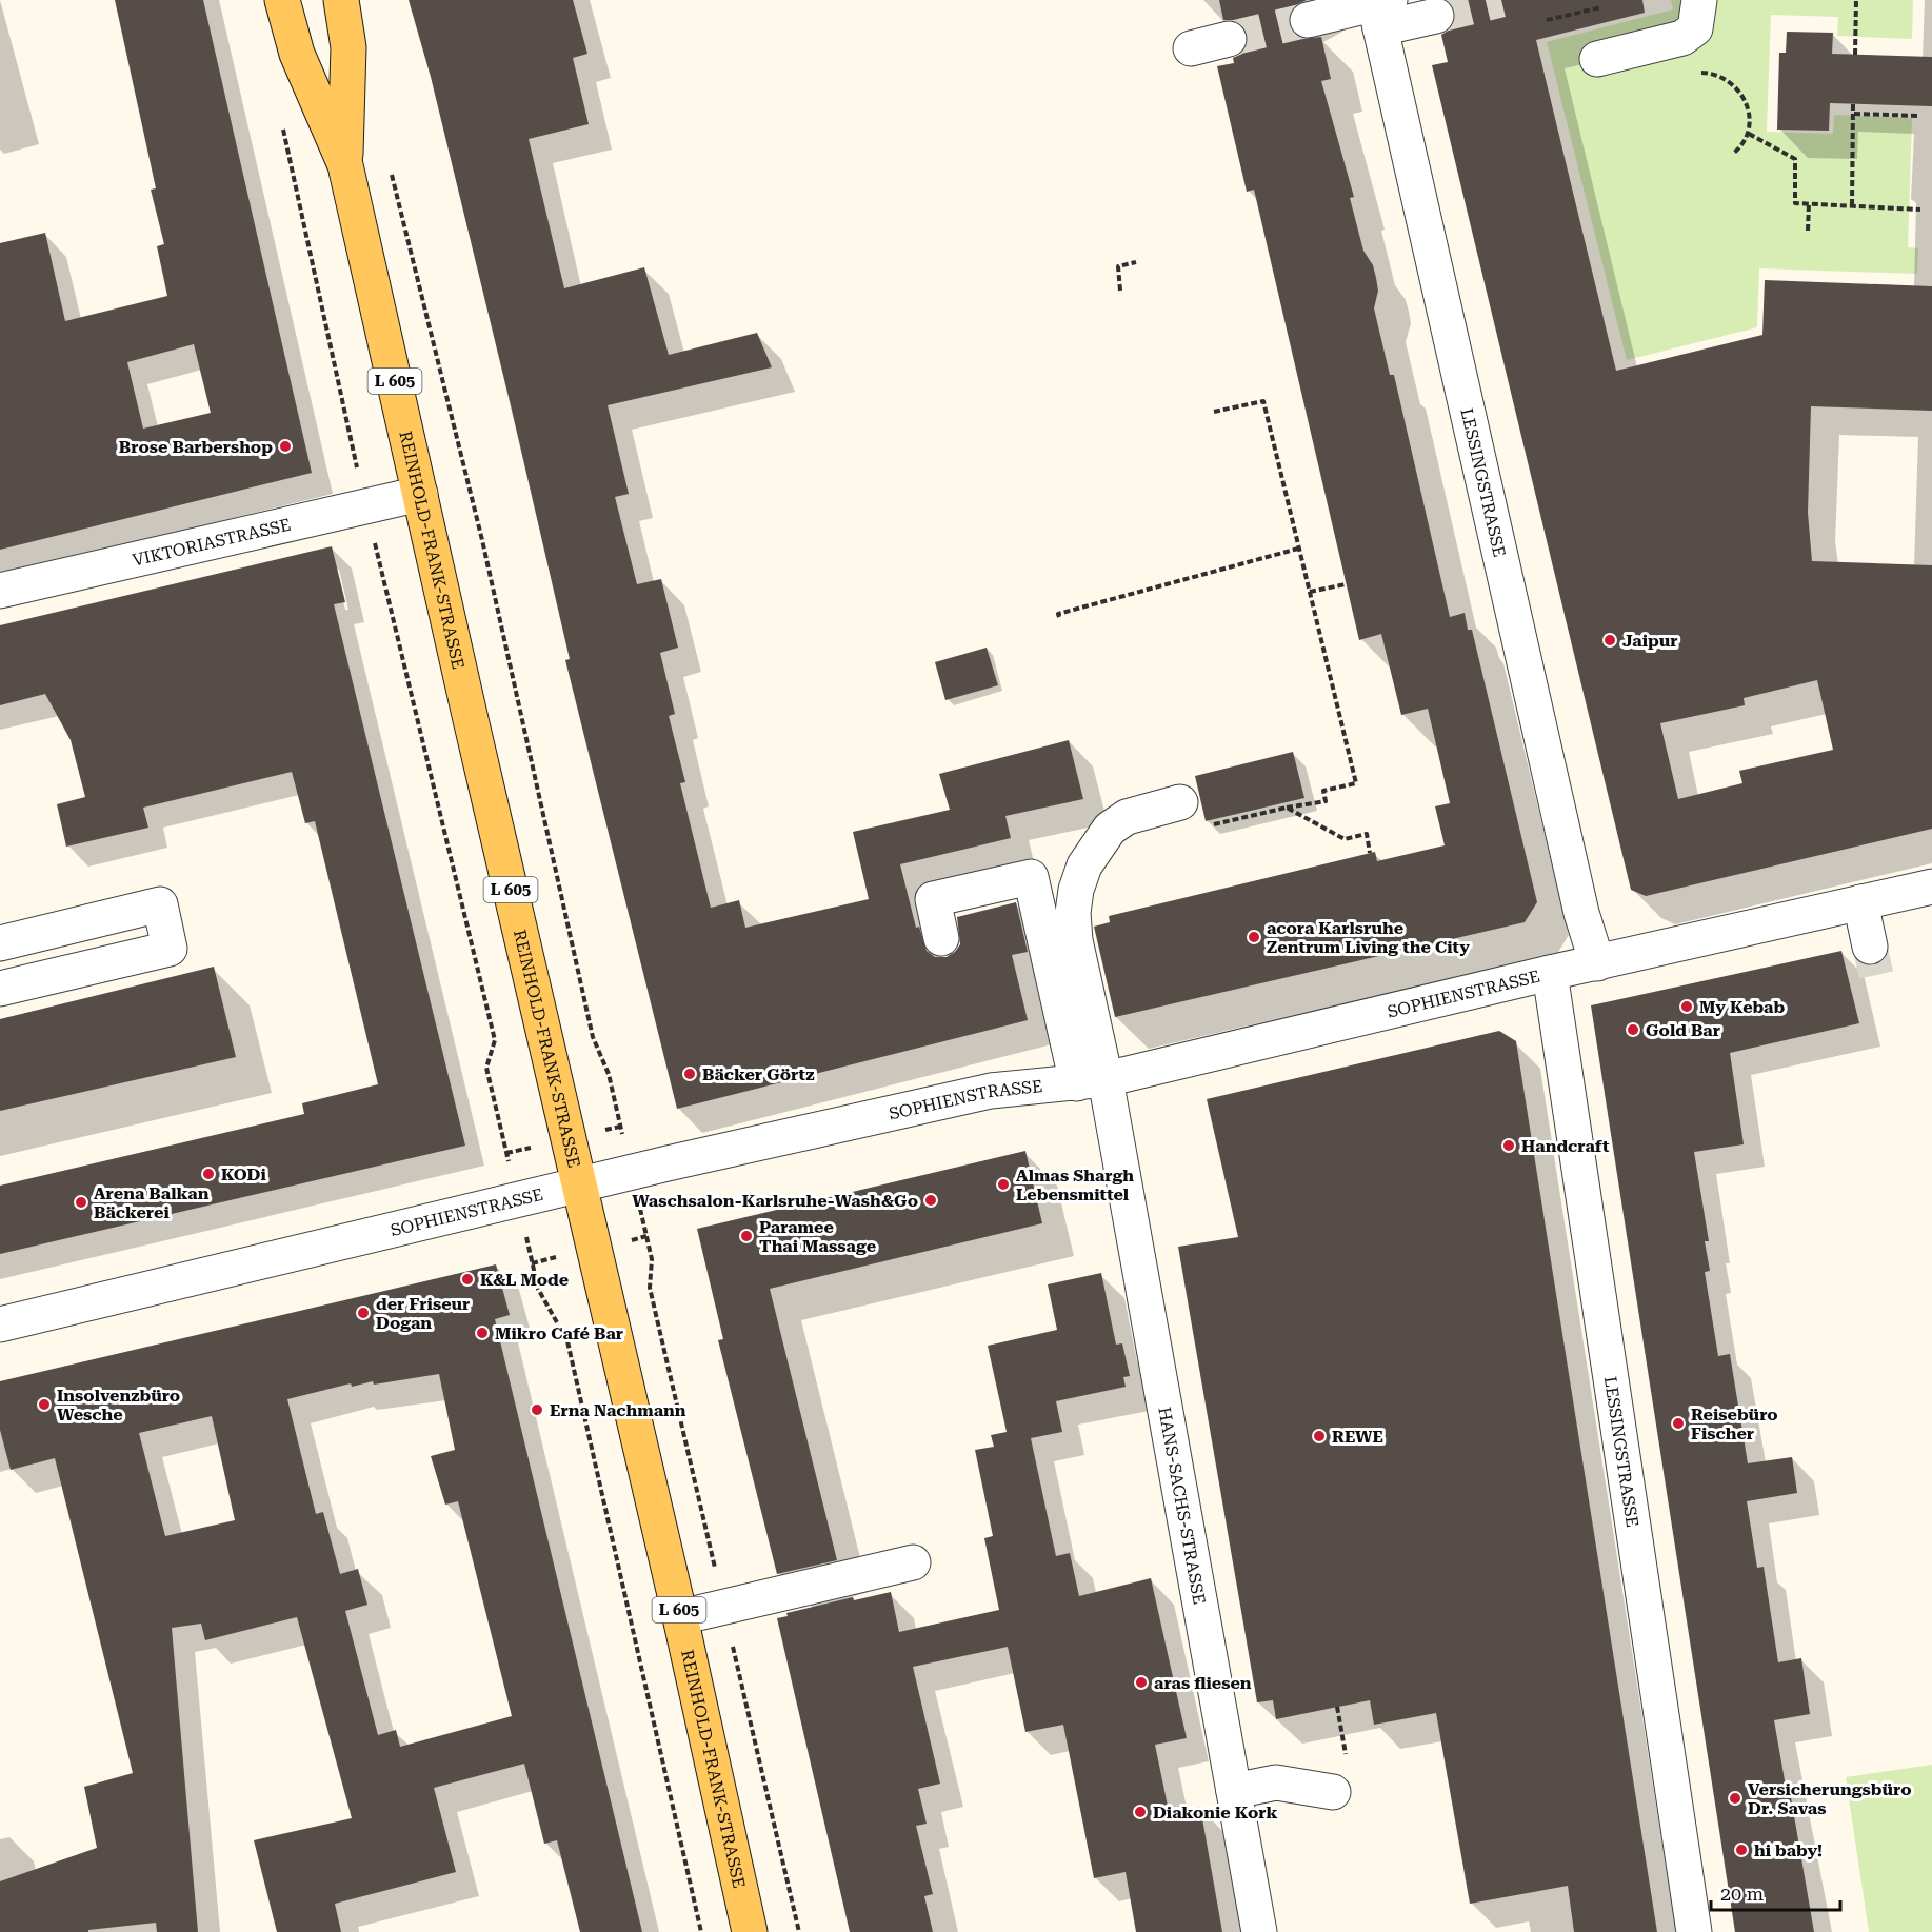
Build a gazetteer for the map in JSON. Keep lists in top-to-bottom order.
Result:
{
  "streets": {
    "main road": ["L 605", "REINHOLD-FRANK-STRASSE"],
    "street": [
      "LESSINGSTRASSE",
      "VIKTORIASTRASSE",
      "SOPHIENSTRASSE",
      "HANS-SACHS-STRASSE"
    ]
  },
  "crossings": [
    ["LESSINGSTRASSE", "SOPHIENSTRASSE"],
    ["VIKTORIASTRASSE", "REINHOLD-FRANK-STRASSE"],
    ["REINHOLD-FRANK-STRASSE", "SOPHIENSTRASSE"],
    ["SOPHIENSTRASSE", "HANS-SACHS-STRASSE"]
  ],
  "places": [
    "Brose Barbershop",
    "Jaipur",
    "acora Karlsruhe Zentrum Living the City",
    "My Kebab",
    "Gold Bar",
    "Bäcker Görtz",
    "Handcraft",
    "KODi",
    "Almas Shargh Lebensmittel",
    "Waschsalon-Karlsruhe-Wash&Go",
    "Arena Balkan Bäckerei",
    "Paramee Thai Massage",
    "K&L Mode",
    "der Friseur Dogan",
    "Mikro Café Bar",
    "Insolvenzbüro Wesche",
    "Erna Nachmann",
    "Reisebüro Fischer",
    "REWE",
    "aras fliesen",
    "Versicherungsbüro Dr. Savas",
    "Diakonie Kork",
    "hi baby!"
  ],
  "scale_bar": "20 m"
}
